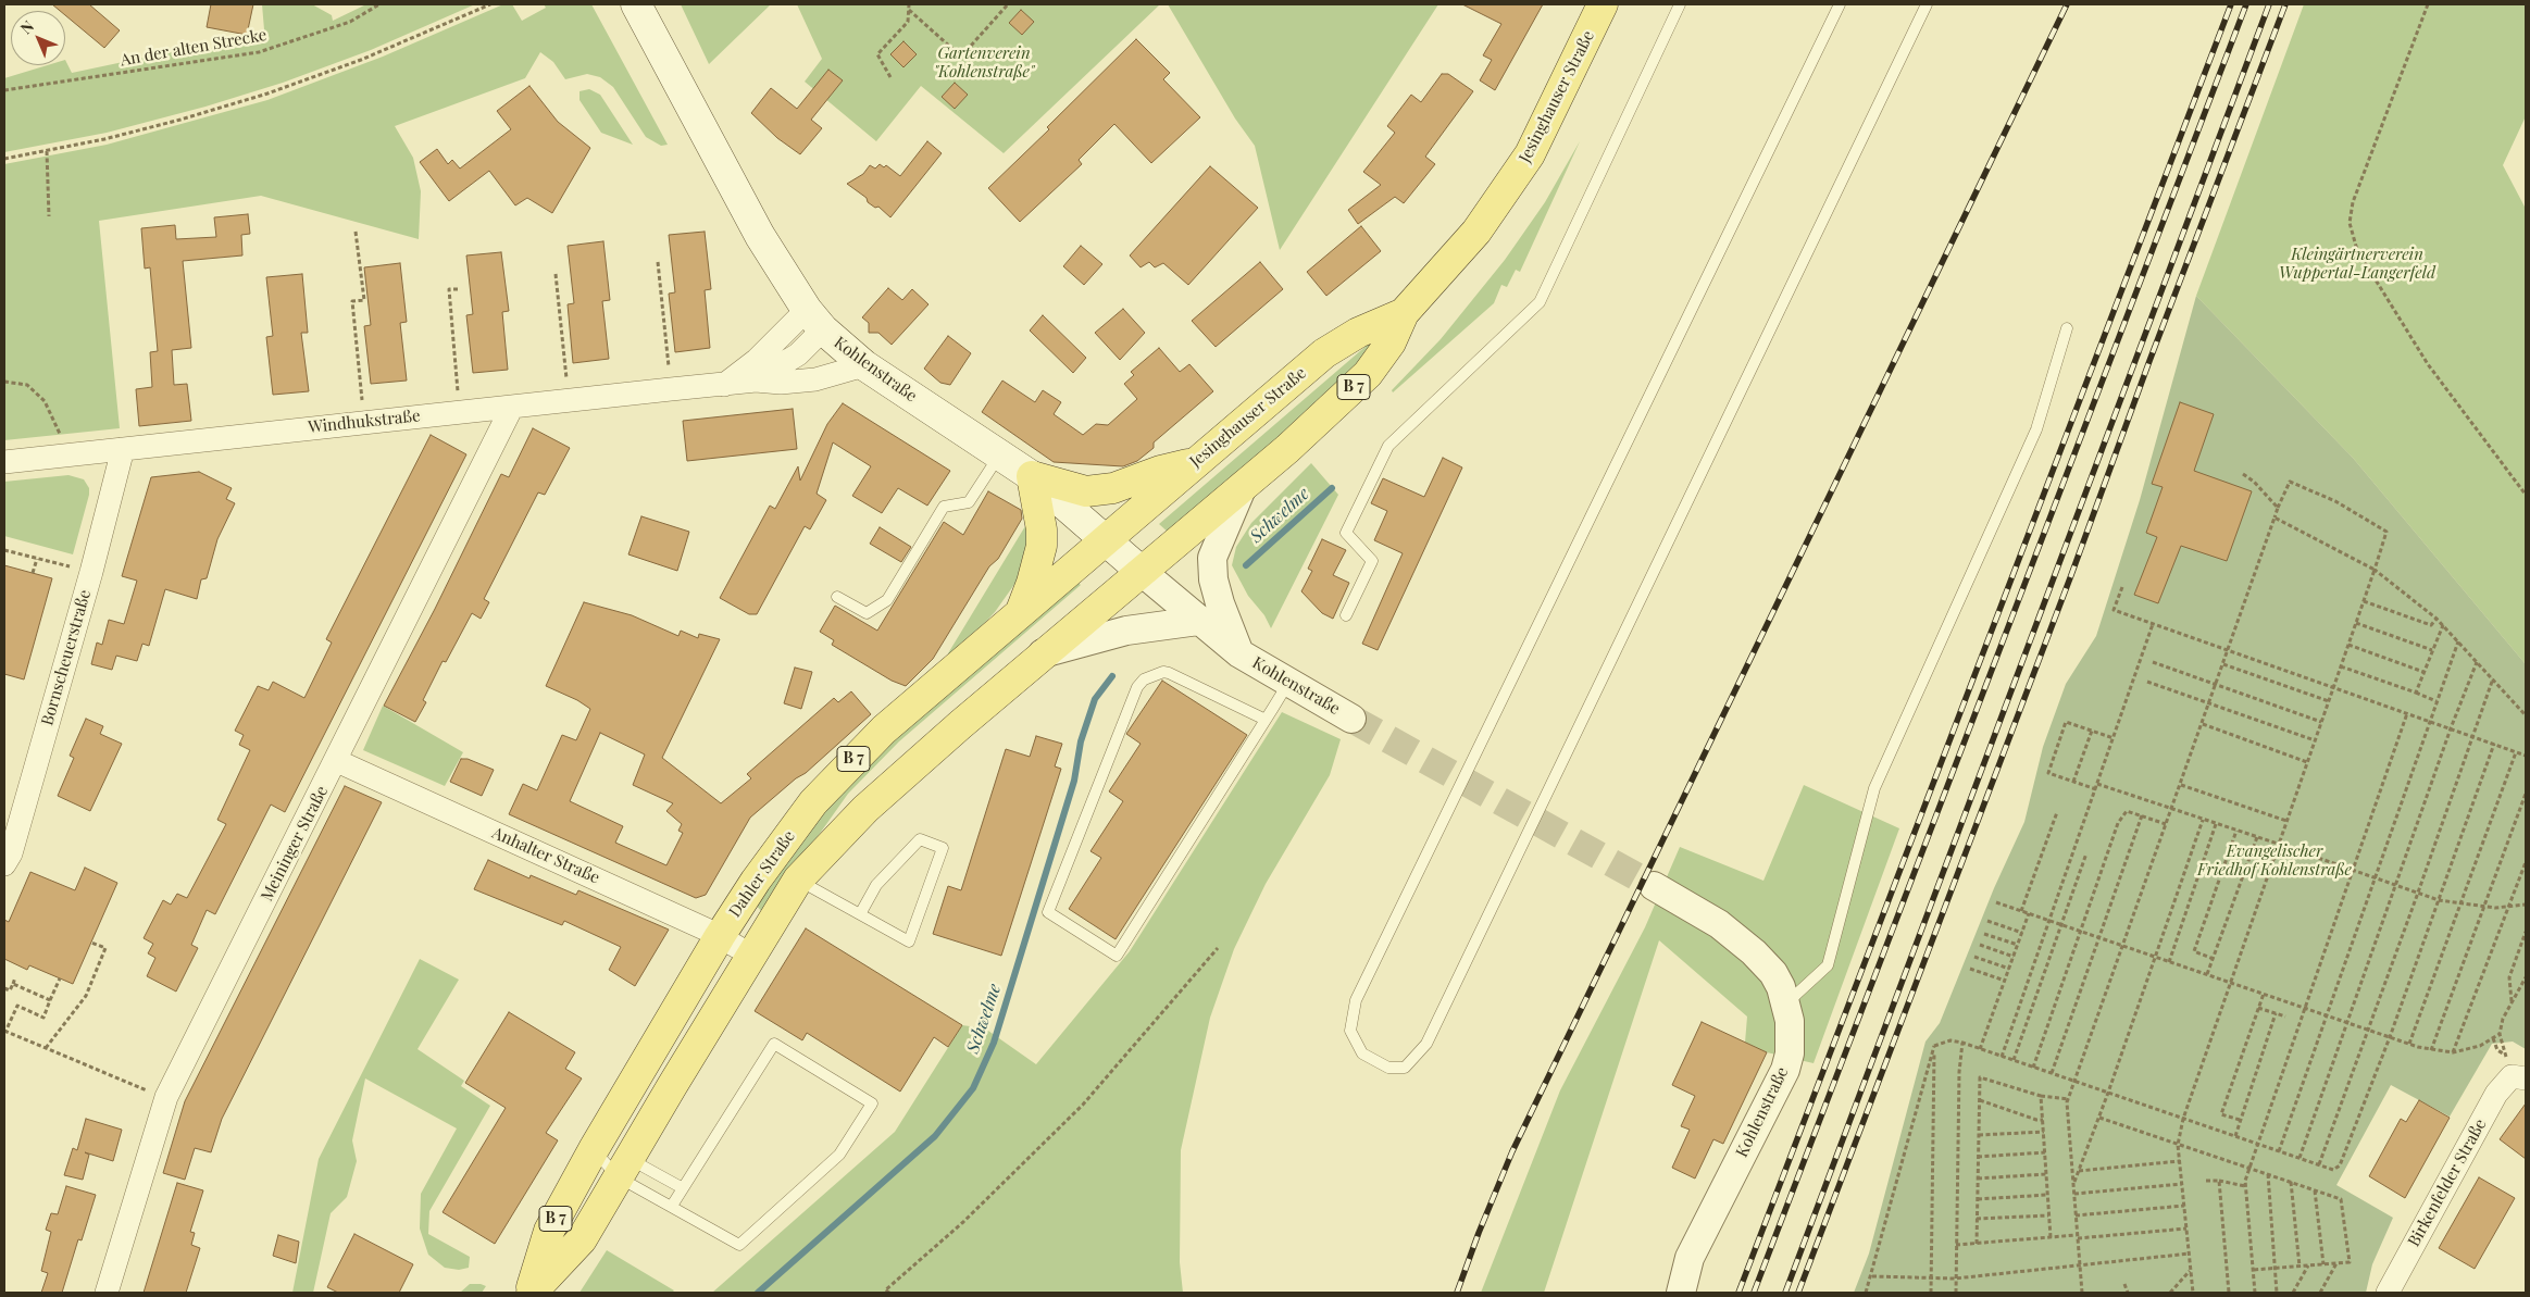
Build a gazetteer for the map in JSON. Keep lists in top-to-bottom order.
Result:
{
  "streets": {
    "main road": [
      "Jesinghauser Straße",
      "Kohlenstraße",
      "B 7",
      "Dahler Straße"
    ],
    "street": [
      "Windhukstraße",
      "Bornscheuerstraße",
      "Meininger Straße",
      "Anhalter Straße",
      "Birkenfelder Straße"
    ],
    "path": ["An der alten Strecke"]
  },
  "crossings": [
    ["Jesinghauser Straße", "Kohlenstraße"],
    ["Jesinghauser Straße", "Dahler Straße"],
    ["Kohlenstraße", "Windhukstraße"],
    ["Kohlenstraße", "Dahler Straße"],
    ["Windhukstraße", "Bornscheuerstraße"],
    ["Windhukstraße", "Meininger Straße"],
    ["Meininger Straße", "Anhalter Straße"],
    ["Anhalter Straße", "Dahler Straße"]
  ],
  "water": ["Schwelme"],
  "parks": ["Gartenverein \"Kohlenstraße\"", "Kleingärtnerverein Wuppertal-Langerfeld", "Evangelischer Friedhof Kohlenstraße"],
  "north": "top left"
}
